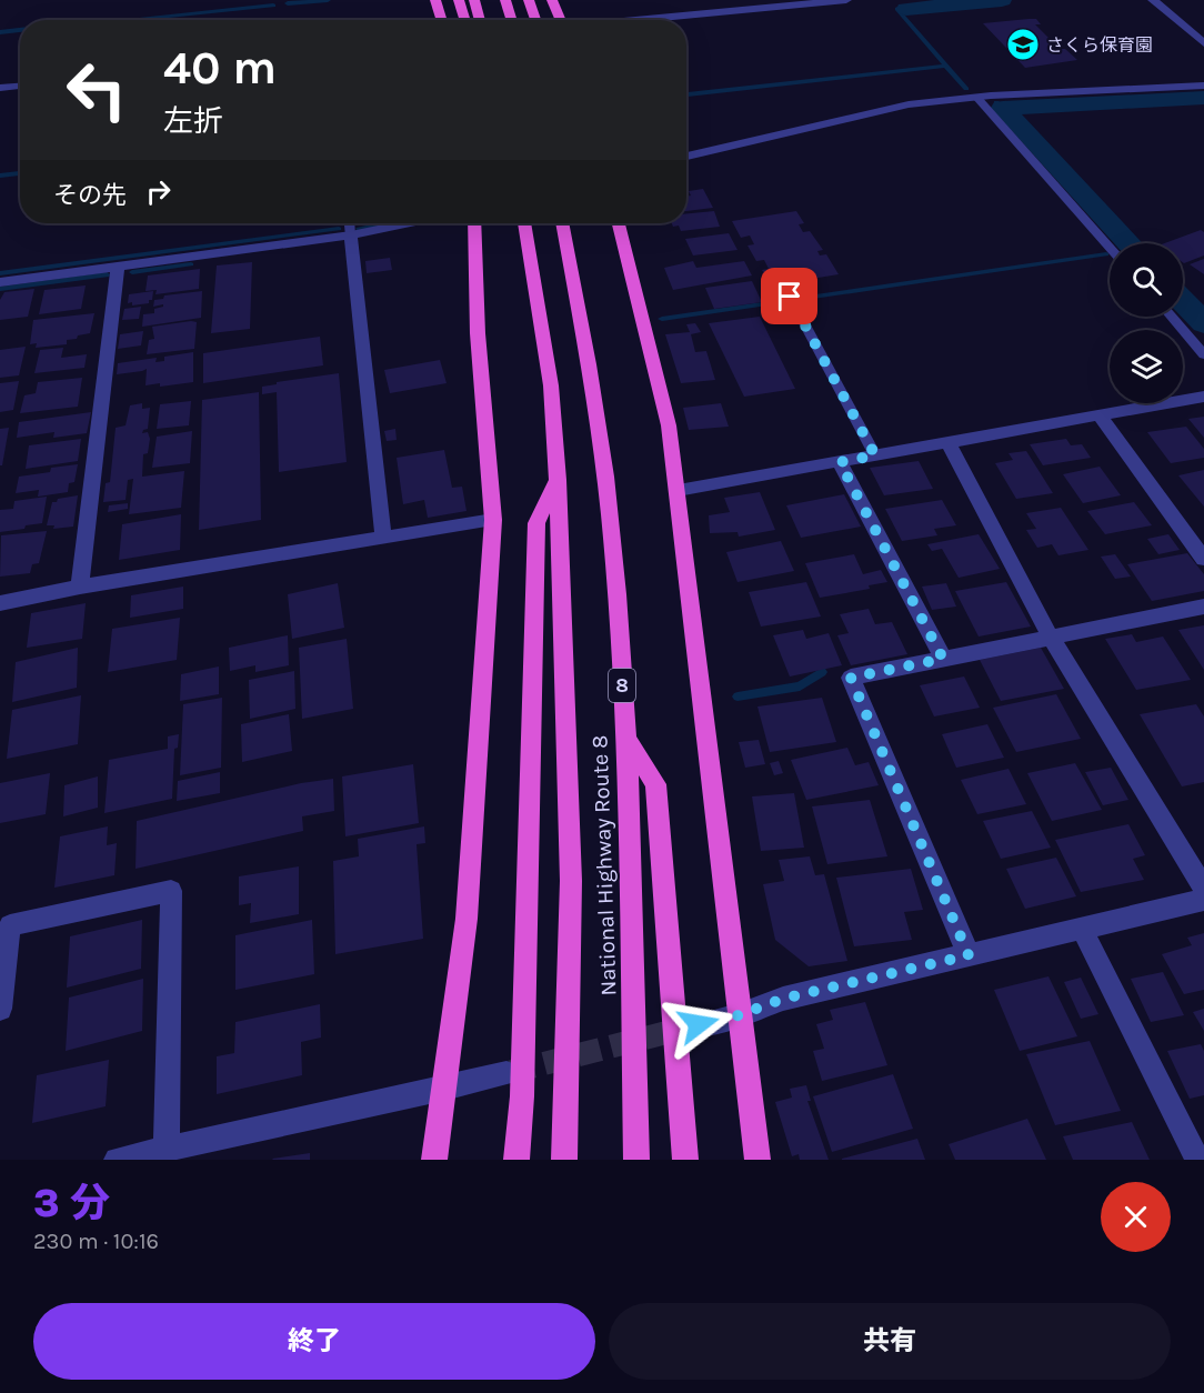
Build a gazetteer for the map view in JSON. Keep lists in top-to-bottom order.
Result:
{
  "streets": {
    "highway": ["8", "National Highway Route 8"]
  },
  "crossings": [
    ["8", "National Highway Route 8"]
  ],
  "places": {
    "school or university": ["さくら保育園"]
  },
  "page": {
    "turn": ["40 m", "左折"],
    "then": "その先",
    "heading": ["3 分", "230 m · 10:16"],
    "buttons": ["終了", "共有"]
  }
}
